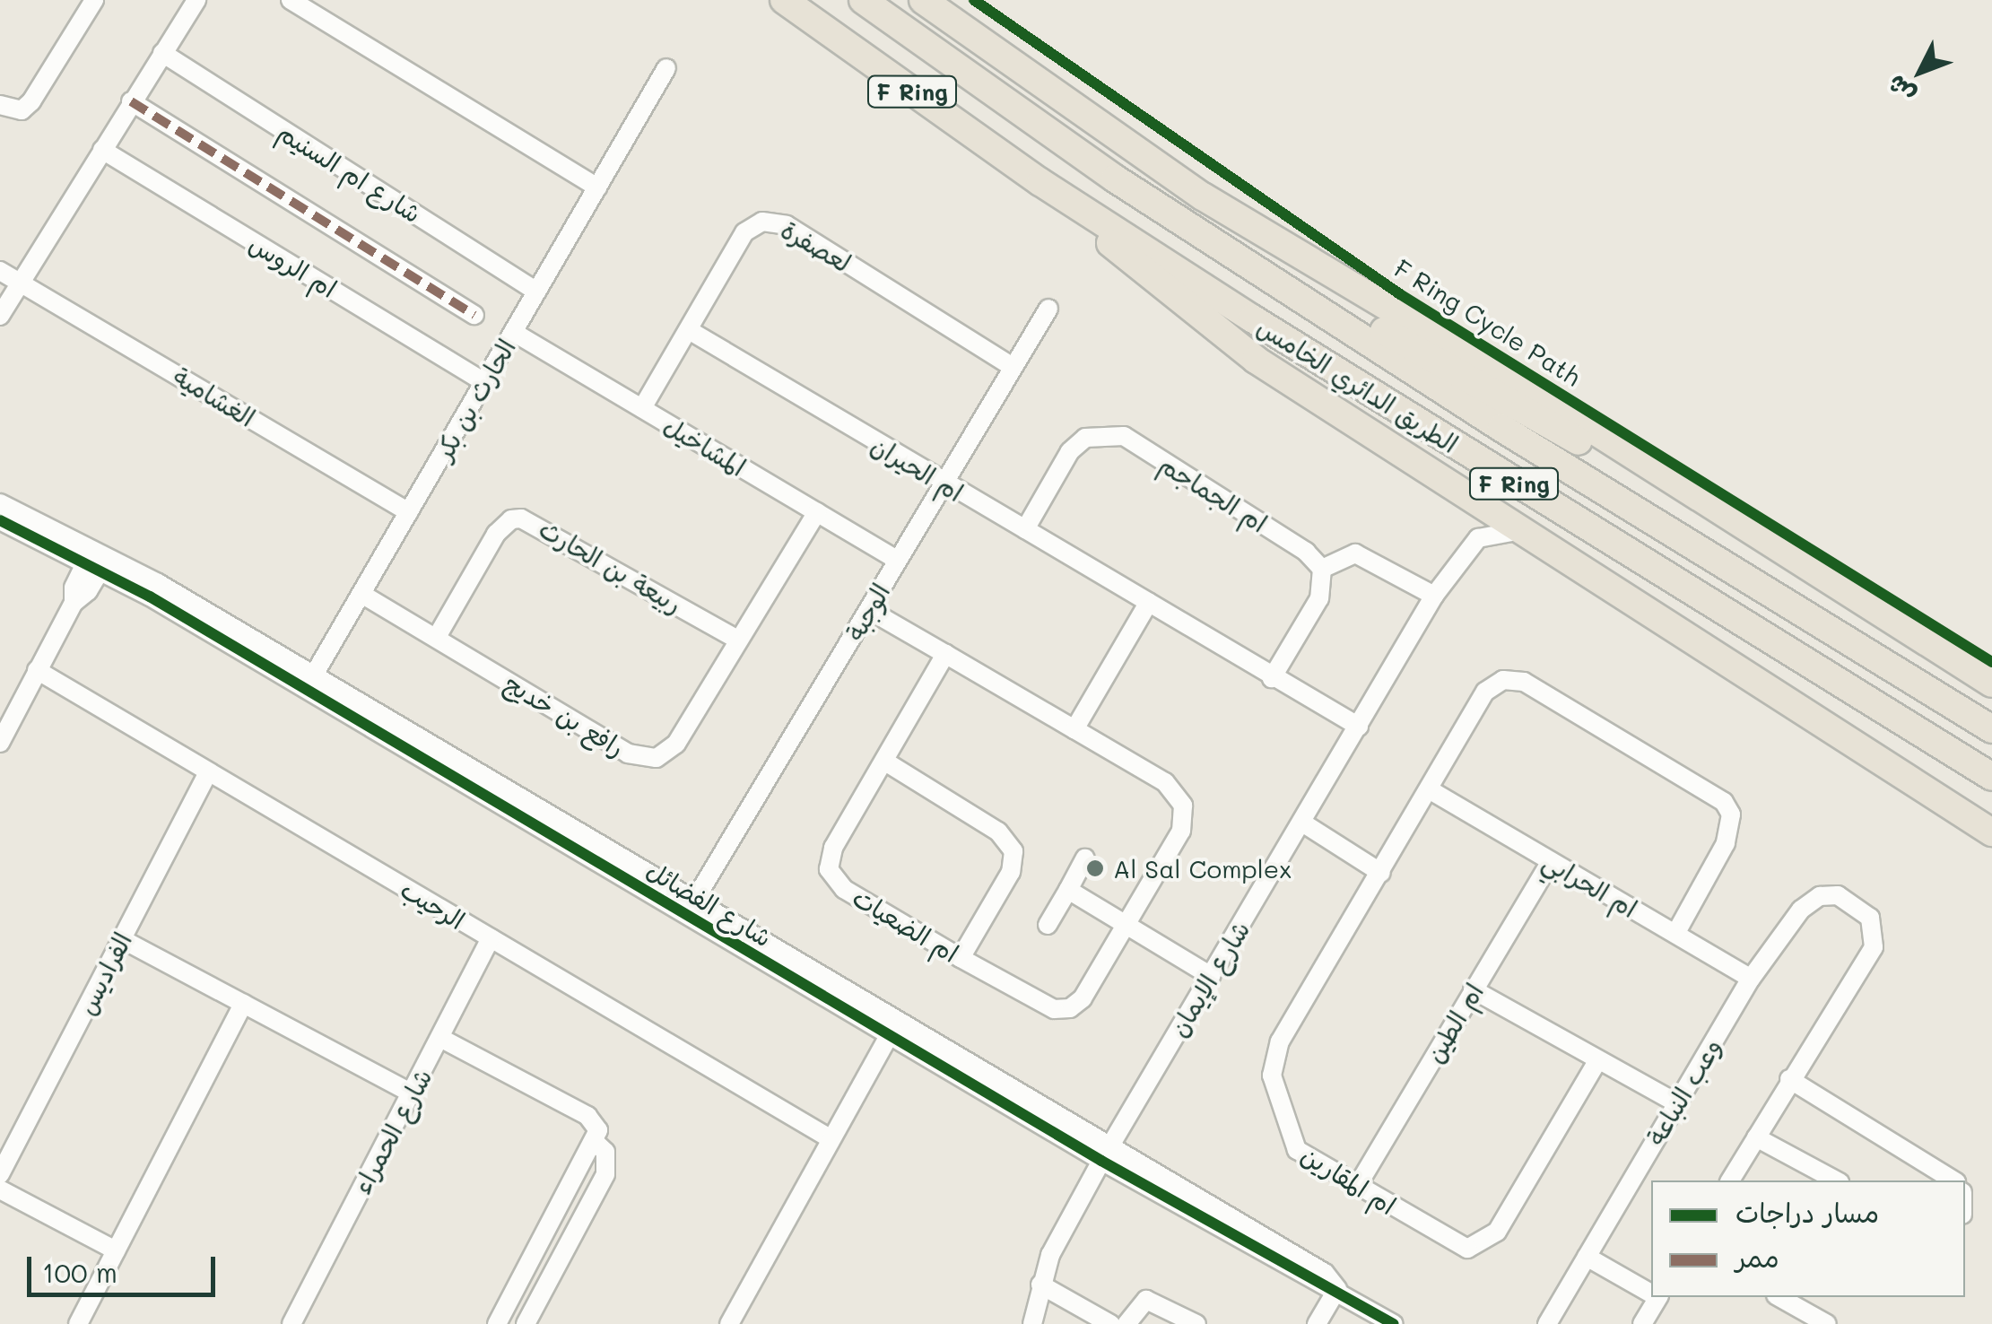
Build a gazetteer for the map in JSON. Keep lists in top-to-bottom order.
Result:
{
  "streets": {
    "highway": ["F Ring", "الطريق الدائري الخامس"],
    "street": [
      "شارع ام السنيم",
      "لعصفرة",
      "ام الروس",
      "الغشامية",
      "الحارث بن بكر",
      "المشاخيل",
      "ام الحيران",
      "ام الجماجم",
      "ربيعة بن الحارث",
      "الوجبة",
      "رافع بن خديج",
      "ام الحرابي",
      "شارع الفضائل",
      "الرحيب",
      "ام الضعيات",
      "الفراديس",
      "شارع الإيمان",
      "ام الطين",
      "وعب النباعة",
      "شارع الحمراء",
      "ام المقارين"
    ],
    "cycle path": ["F Ring Cycle Path"]
  },
  "crossings": [
    ["شارع ام السنيم", "الحارث بن بكر"],
    ["لعصفرة", "المشاخيل"],
    ["لعصفرة", "ام الحيران"],
    ["لعصفرة", "الوجبة"],
    ["ام الروس", "الحارث بن بكر"],
    ["الغشامية", "الحارث بن بكر"],
    ["الحارث بن بكر", "المشاخيل"],
    ["الحارث بن بكر", "رافع بن خديج"],
    ["المشاخيل", "الوجبة"],
    ["المشاخيل", "رافع بن خديج"],
    ["ام الحيران", "ام الجماجم"],
    ["ام الحيران", "الوجبة"],
    ["ام الحيران", "شارع الإيمان"],
    ["ربيعة بن الحارث", "رافع بن خديج"],
    ["الوجبة", "شارع الفضائل"],
    ["الوجبة", "ام الضعيات"],
    ["ام الحرابي", "ام الطين"],
    ["ام الحرابي", "وعب النباعة"],
    ["ام الحرابي", "ام المقارين"],
    ["شارع الفضائل", "شارع الإيمان"],
    ["الرحيب", "الفراديس"],
    ["الرحيب", "شارع الحمراء"],
    ["ام الطين", "ام المقارين"]
  ],
  "places": ["Al Sal Complex"],
  "legend": ["مسار دراجات", "ممر"],
  "scale_bar": "100 m",
  "north": "bottom left"
}
